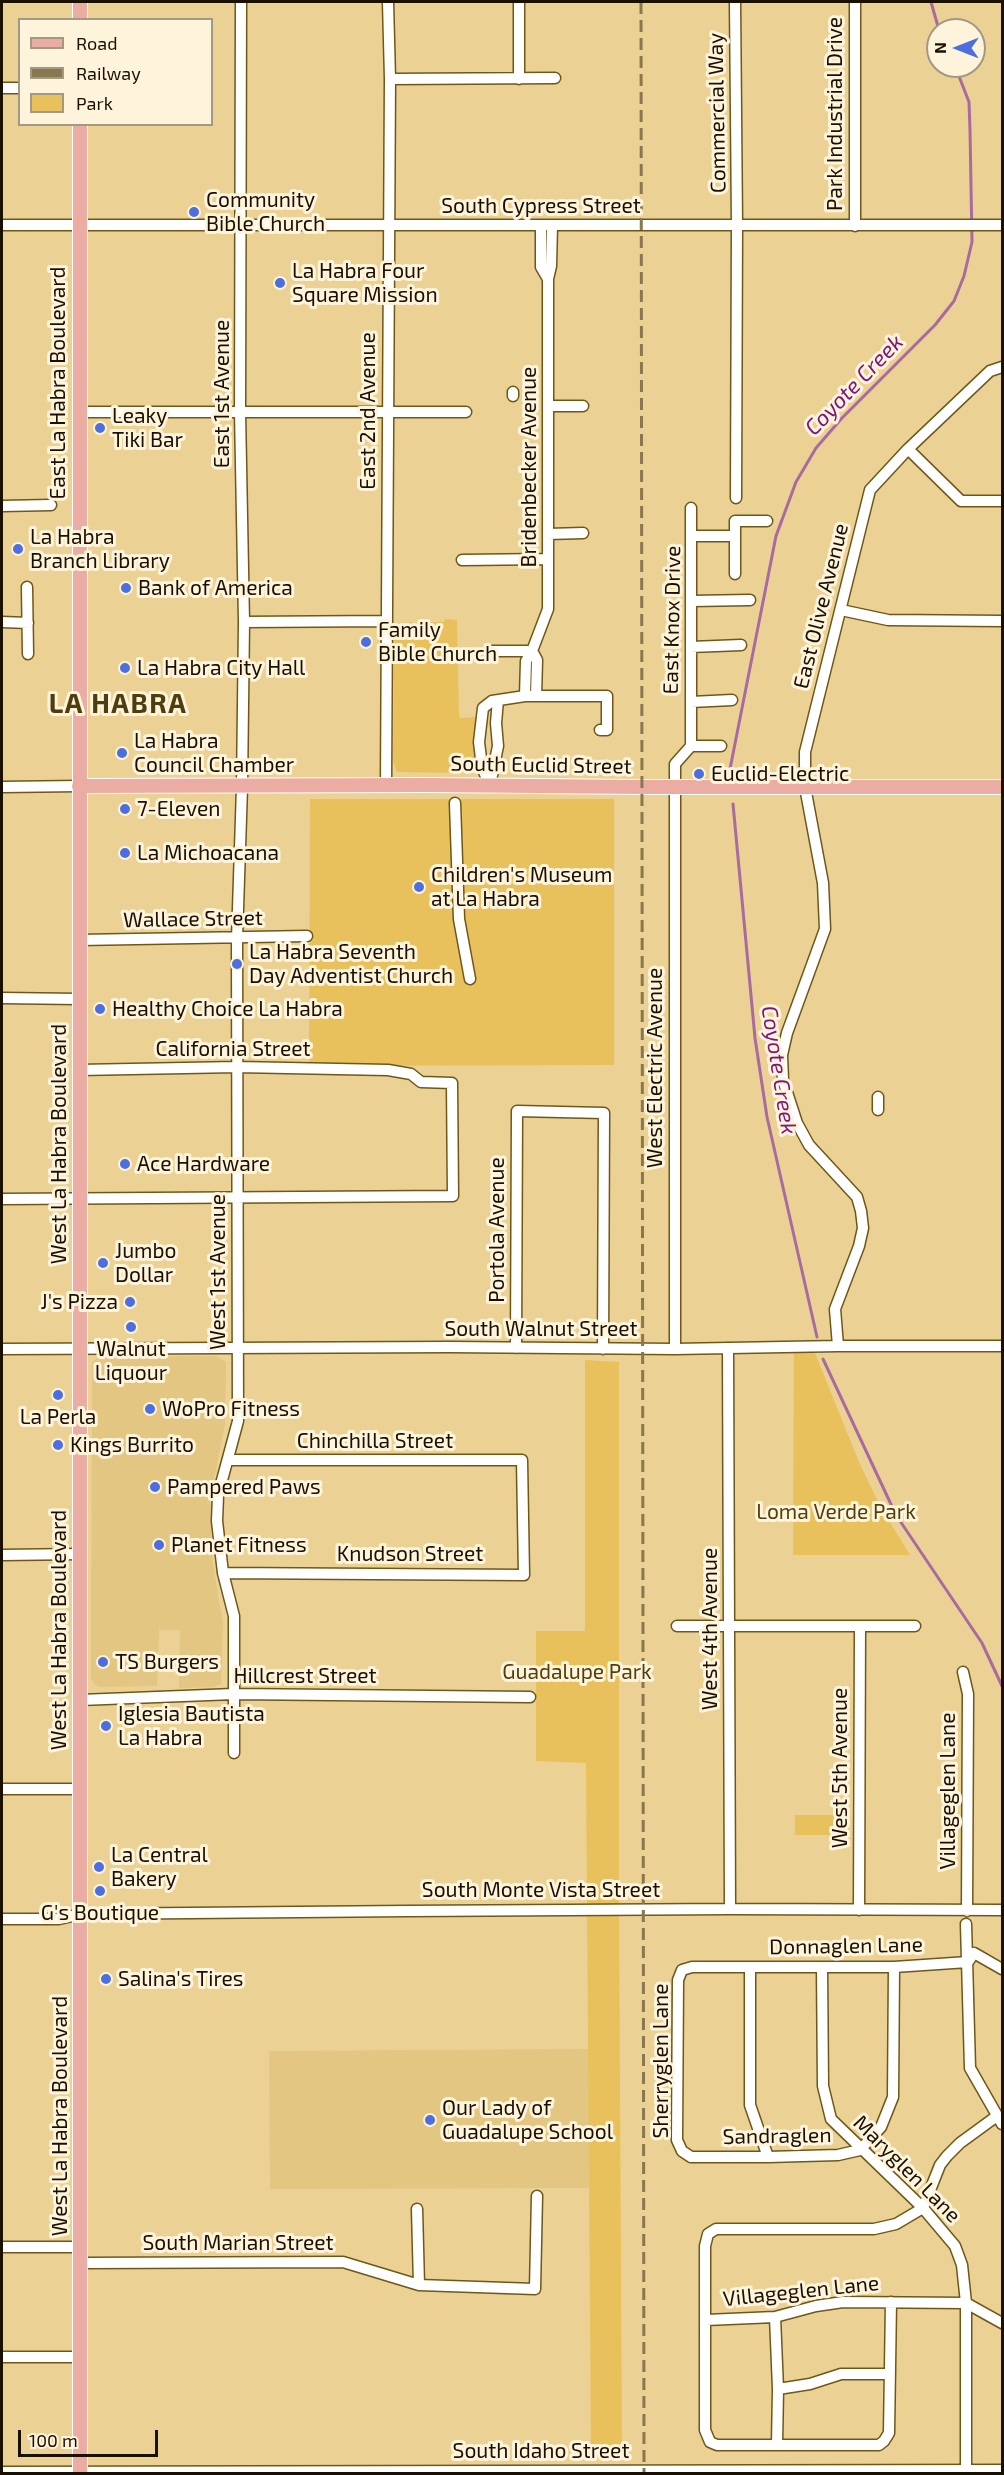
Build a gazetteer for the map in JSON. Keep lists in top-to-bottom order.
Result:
{
  "streets": {
    "main road": ["East La Habra Boulevard", "South Euclid Street", "West La Habra Boulevard"],
    "street": [
      "Commercial Way",
      "Park Industrial Drive",
      "South Cypress Street",
      "East 1st Avenue",
      "East 2nd Avenue",
      "Bridenbecker Avenue",
      "East Olive Avenue",
      "East Knox Drive",
      "Wallace Street",
      "California Street",
      "West Electric Avenue",
      "Portola Avenue",
      "West 1st Avenue",
      "South Walnut Street",
      "Chinchilla Street",
      "Knudson Street",
      "West 4th Avenue",
      "Hillcrest Street",
      "West 5th Avenue",
      "Villageglen Lane",
      "South Monte Vista Street",
      "Donnaglen Lane",
      "Sherryglen Lane",
      "Sandraglen",
      "Maryglen Lane",
      "South Marian Street",
      "South Idaho Street"
    ]
  },
  "crossings": [
    ["Commercial Way", "South Cypress Street"],
    ["Park Industrial Drive", "South Cypress Street"],
    ["South Cypress Street", "East La Habra Boulevard"],
    ["South Cypress Street", "East 1st Avenue"],
    ["South Cypress Street", "East 2nd Avenue"],
    ["South Cypress Street", "Bridenbecker Avenue"],
    ["East La Habra Boulevard", "South Euclid Street"],
    ["East La Habra Boulevard", "West La Habra Boulevard"],
    ["East 1st Avenue", "South Euclid Street"],
    ["East 1st Avenue", "West 1st Avenue"],
    ["East 2nd Avenue", "South Euclid Street"],
    ["East Olive Avenue", "South Euclid Street"],
    ["East Olive Avenue", "South Walnut Street"],
    ["South Euclid Street", "West Electric Avenue"],
    ["South Euclid Street", "West La Habra Boulevard"],
    ["South Euclid Street", "West 1st Avenue"],
    ["Wallace Street", "West La Habra Boulevard"],
    ["Wallace Street", "West 1st Avenue"],
    ["California Street", "West La Habra Boulevard"],
    ["California Street", "West 1st Avenue"],
    ["West Electric Avenue", "South Walnut Street"],
    ["West La Habra Boulevard", "South Walnut Street"],
    ["West La Habra Boulevard", "Hillcrest Street"],
    ["West La Habra Boulevard", "South Monte Vista Street"],
    ["West La Habra Boulevard", "South Marian Street"],
    ["West La Habra Boulevard", "South Idaho Street"],
    ["Portola Avenue", "South Walnut Street"],
    ["West 1st Avenue", "South Walnut Street"],
    ["West 1st Avenue", "Chinchilla Street"],
    ["West 1st Avenue", "Knudson Street"],
    ["West 1st Avenue", "Hillcrest Street"],
    ["South Walnut Street", "West 4th Avenue"],
    ["Chinchilla Street", "Knudson Street"],
    ["West 4th Avenue", "South Monte Vista Street"],
    ["West 5th Avenue", "South Monte Vista Street"],
    ["Villageglen Lane", "South Monte Vista Street"],
    ["Villageglen Lane", "Maryglen Lane"],
    ["Donnaglen Lane", "Sherryglen Lane"],
    ["Donnaglen Lane", "Sandraglen"],
    ["Donnaglen Lane", "Maryglen Lane"],
    ["Sherryglen Lane", "Sandraglen"],
    ["Sandraglen", "Maryglen Lane"],
    ["Maryglen Lane", "South Idaho Street"]
  ],
  "districts": ["LA HABRA"],
  "water": ["Coyote Creek"],
  "parks": ["Loma Verde Park", "Guadalupe Park"],
  "places": [
    "Community Bible Church",
    "La Habra Four Square Mission",
    "Leaky Tiki Bar",
    "La Habra Branch Library",
    "Bank of America",
    "Family Bible Church",
    "La Habra City Hall",
    "La Habra Council Chamber",
    "Euclid-Electric",
    "7-Eleven",
    "La Michoacana",
    "Children's Museum at La Habra",
    "La Habra Seventh Day Adventist Church",
    "Healthy Choice La Habra",
    "Ace Hardware",
    "Jumbo Dollar",
    "J's Pizza",
    "Walnut Liquour",
    "La Perla",
    "WoPro Fitness",
    "Kings Burrito",
    "Pampered Paws",
    "Planet Fitness",
    "TS Burgers",
    "Iglesia Bautista La Habra",
    "La Central Bakery",
    "G's Boutique",
    "Salina's Tires",
    "Our Lady of Guadalupe School"
  ],
  "legend": ["Road", "Railway", "Park"],
  "scale_bar": "100 m",
  "north": "left"
}
